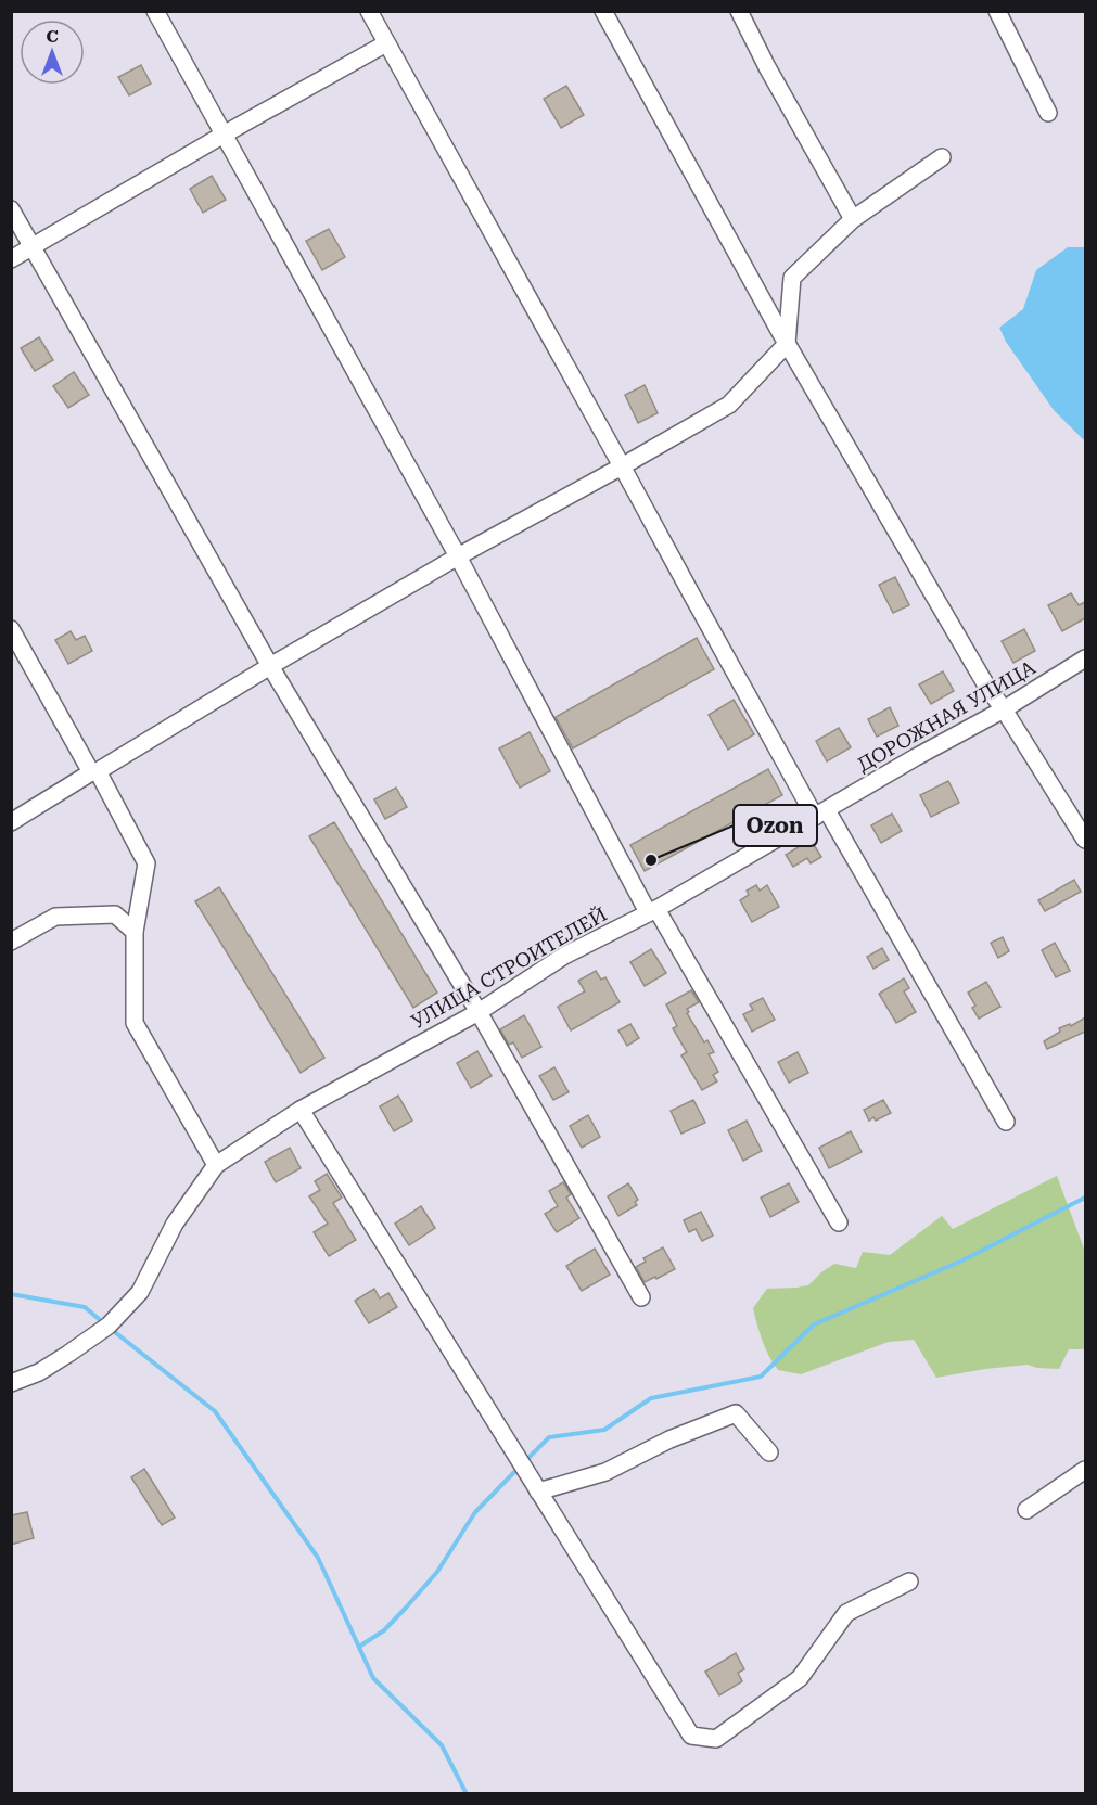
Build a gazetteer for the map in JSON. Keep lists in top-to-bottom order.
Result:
{
  "streets": {
    "street": ["ДОРОЖНАЯ УЛИЦА", "УЛИЦА СТРОИТЕЛЕЙ"]
  },
  "crossings": [
    ["ДОРОЖНАЯ УЛИЦА", "УЛИЦА СТРОИТЕЛЕЙ"]
  ],
  "places": ["Ozon"],
  "north": "top"
}
